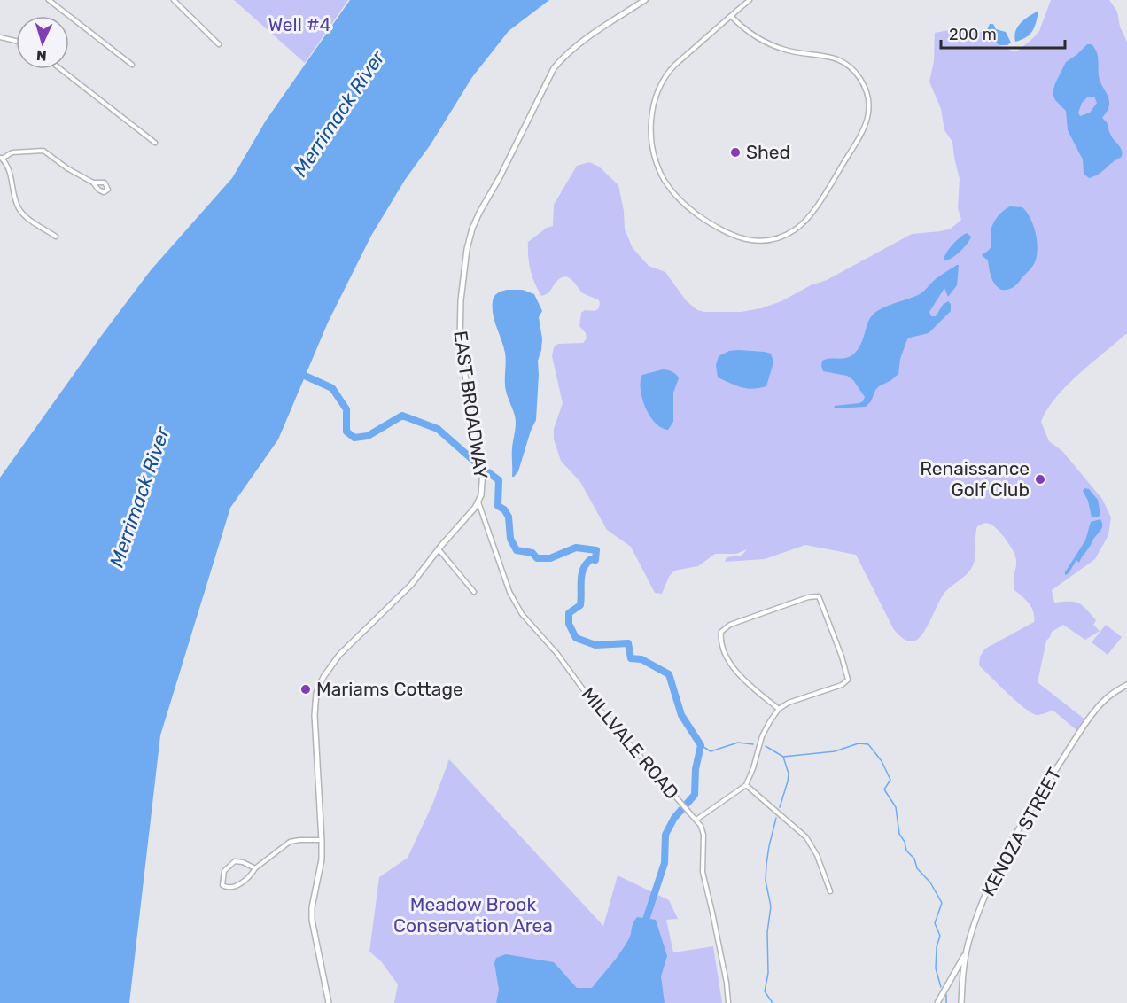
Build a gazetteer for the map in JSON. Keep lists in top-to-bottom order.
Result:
{
  "streets": {
    "street": ["EAST BROADWAY", "MILLVALE ROAD", "KENOZA STREET"]
  },
  "crossings": [
    ["EAST BROADWAY", "MILLVALE ROAD"]
  ],
  "water": ["Merrimack River"],
  "parks": ["Well #4", "Meadow Brook Conservation Area"],
  "places": ["Shed", "Renaissance Golf Club", "Mariams Cottage"],
  "scale_bar": "200 m",
  "north": "bottom"
}
